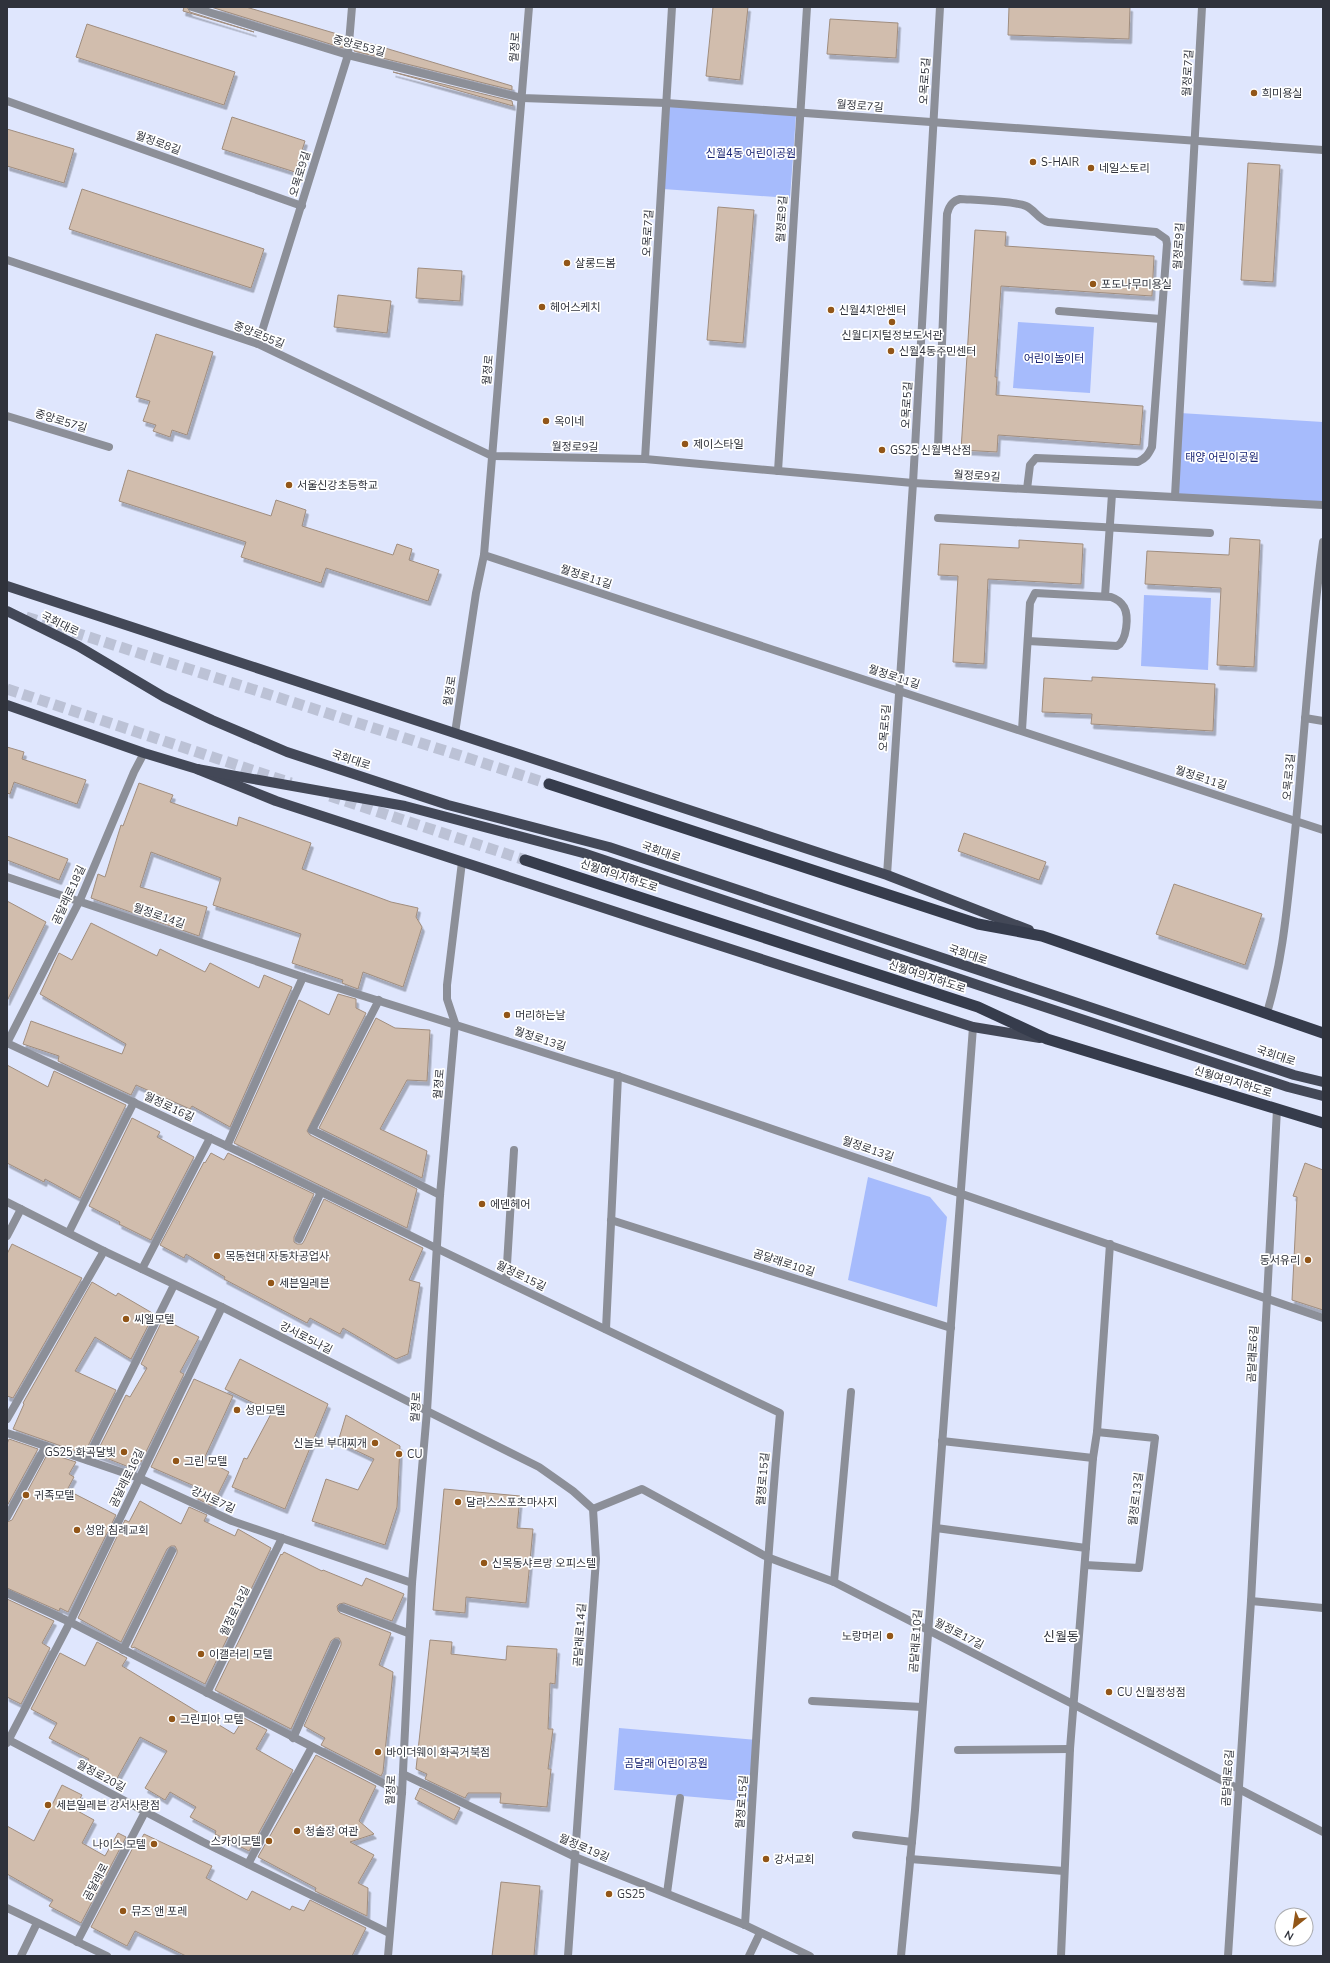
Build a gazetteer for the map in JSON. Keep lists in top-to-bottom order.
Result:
{
  "streets": {
    "highway": ["신월여의지하도로"],
    "main road": ["국회대로"],
    "street": [
      "중앙로53길",
      "월정로",
      "월정로7길",
      "오목로5길",
      "월정로8길",
      "오목로9길",
      "월정로9길",
      "오목로7길",
      "중앙로55길",
      "중앙로57길",
      "월정로11길",
      "오목로3길",
      "곰달래로18길",
      "월정로14길",
      "월정로13길",
      "월정로16길",
      "곰달래로10길",
      "월정로15길",
      "강서로5나길",
      "곰달래로6길",
      "곰달래로16길",
      "강서로7길",
      "월정로18길",
      "월정로17길",
      "곰달래로14길",
      "월정로20길",
      "월정로19길",
      "곰달래로"
    ]
  },
  "crossings": [
    ["중앙로53길", "월정로"],
    ["중앙로53길", "월정로7길"],
    ["중앙로53길", "오목로9길"],
    ["월정로", "월정로7길"],
    ["월정로", "월정로9길"],
    ["월정로", "중앙로55길"],
    ["월정로", "월정로11길"],
    ["월정로", "월정로14길"],
    ["월정로", "월정로13길"],
    ["월정로", "월정로16길"],
    ["월정로", "월정로15길"],
    ["월정로", "강서로5나길"],
    ["월정로", "강서로7길"],
    ["월정로", "월정로20길"],
    ["월정로", "월정로19길"],
    ["월정로7길", "오목로5길"],
    ["월정로7길", "월정로9길"],
    ["월정로7길", "오목로7길"],
    ["오목로5길", "월정로9길"],
    ["오목로5길", "월정로11길"],
    ["월정로8길", "오목로9길"],
    ["오목로9길", "중앙로55길"],
    ["월정로9길", "오목로7길"],
    ["월정로9길", "중앙로55길"],
    ["월정로11길", "오목로3길"],
    ["신월여의지하도로", "곰달래로6길"],
    ["곰달래로18길", "월정로14길"],
    ["곰달래로18길", "월정로16길"],
    ["월정로14길", "월정로13길"],
    ["월정로13길", "곰달래로10길"],
    ["월정로13길", "곰달래로6길"],
    ["월정로16길", "월정로15길"],
    ["곰달래로10길", "월정로17길"],
    ["월정로15길", "월정로17길"],
    ["월정로15길", "월정로19길"],
    ["강서로5나길", "곰달래로16길"],
    ["곰달래로6길", "월정로17길"],
    ["곰달래로16길", "강서로7길"],
    ["곰달래로16길", "월정로20길"],
    ["강서로7길", "월정로18길"],
    ["월정로17길", "곰달래로14길"],
    ["곰달래로14길", "월정로19길"],
    ["월정로20길", "곰달래로"]
  ],
  "districts": ["신월동"],
  "parks": [
    "신월4동 어린이공원",
    "어린이놀이터",
    "태양 어린이공원",
    "곰달래 어린이공원"
  ],
  "places": [
    "희미용실",
    "S-HAIR",
    "네일스토리",
    "살롱드봄",
    "포도나무미용실",
    "헤어스케치",
    "신월4치안센터",
    "신월디지털정보도서관",
    "신월4동주민센터",
    "옥이네",
    "제이스타일",
    "GS25 신월벽산점",
    "서울신강초등학교",
    "머리하는날",
    "에덴헤어",
    "목동현대 자동차공업사",
    "동서유리",
    "세븐일레븐",
    "씨엘모텔",
    "성민모텔",
    "신놀보 부대찌개",
    "GS25 화곡달빛",
    "CU",
    "그린 모텔",
    "귀족모텔",
    "달라스스포츠마사지",
    "성암 침례교회",
    "신목동샤르망 오피스텔",
    "노랑머리",
    "이갤러리 모텔",
    "CU 신월정성점",
    "그린피아 모텔",
    "바이더웨이 화곡거북점",
    "세븐일레븐 강서사랑점",
    "청솔장 여관",
    "스카이모텔",
    "나이스 모텔",
    "강서교회",
    "GS25",
    "뮤즈 앤 포레"
  ],
  "north": "bottom left"
}
